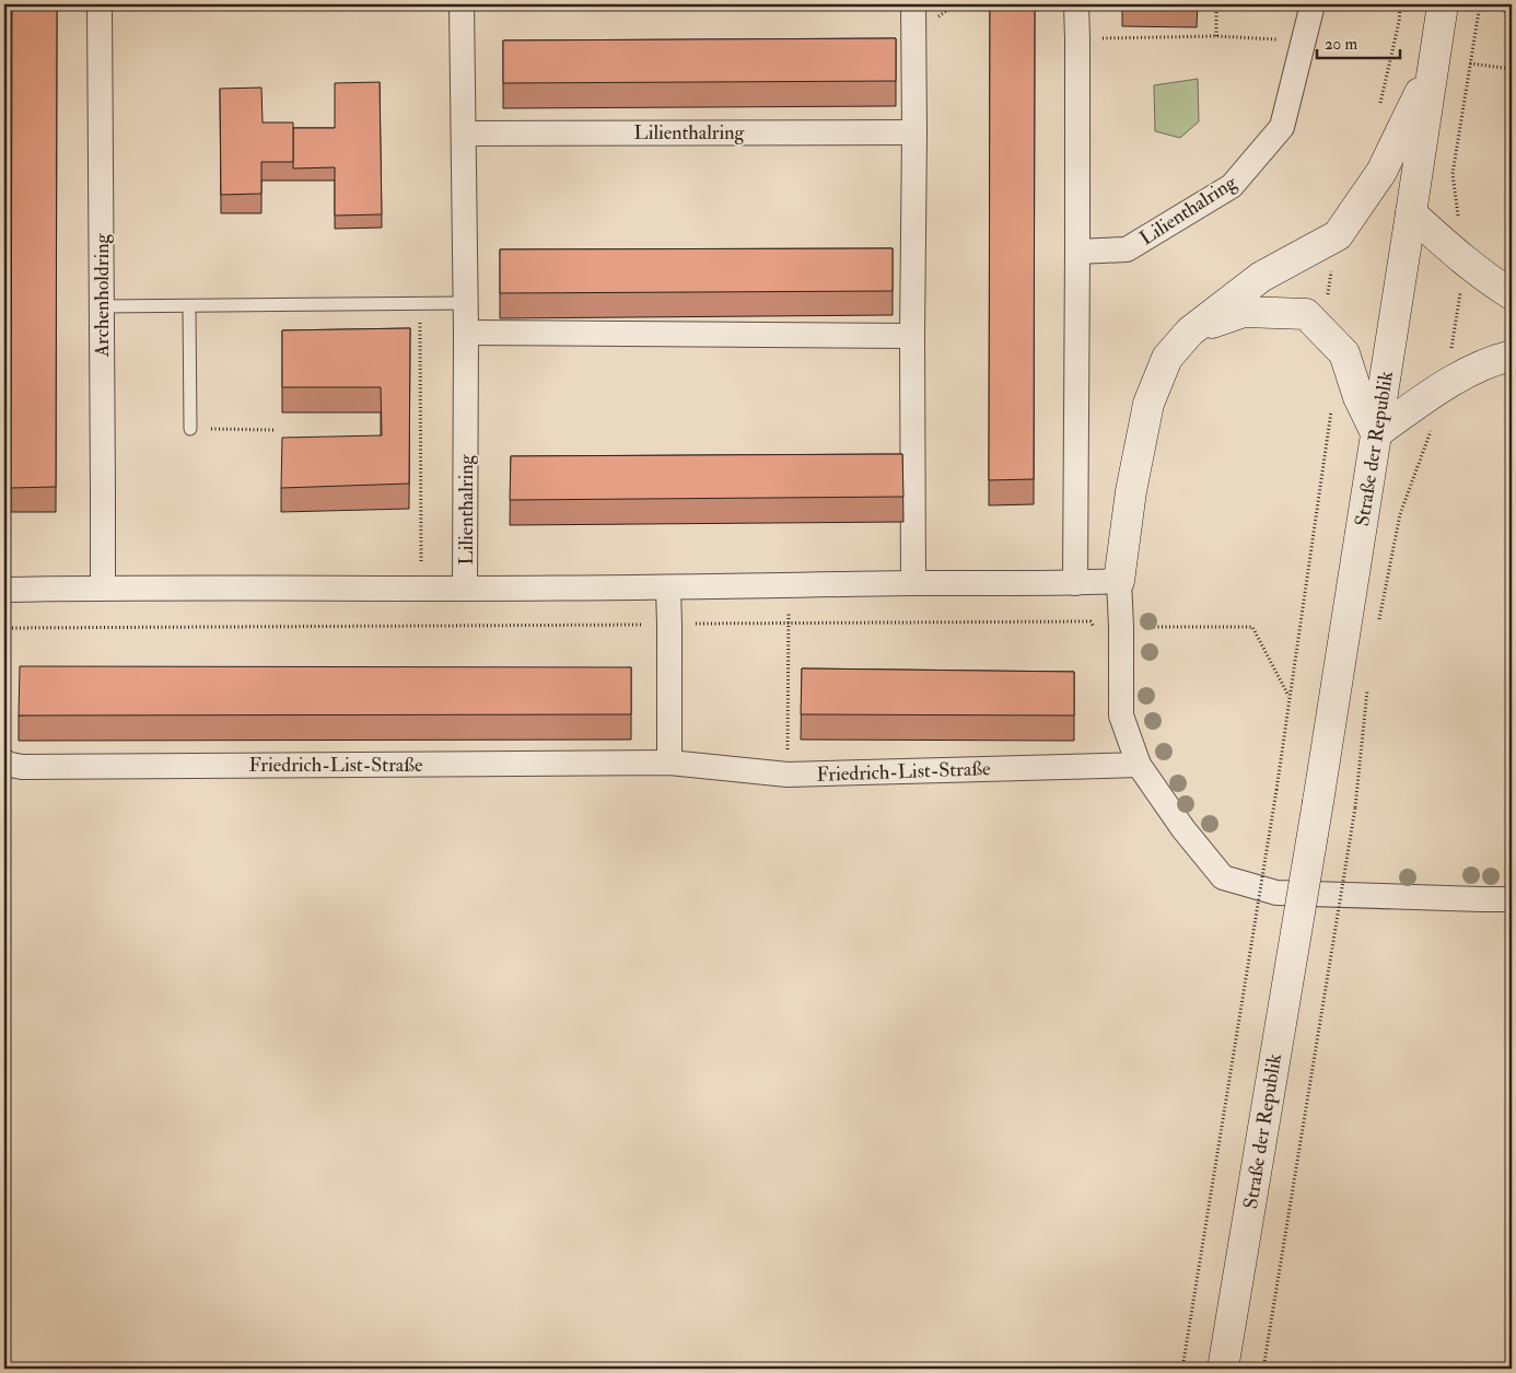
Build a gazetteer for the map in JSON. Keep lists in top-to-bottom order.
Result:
{
  "streets": {
    "main road": ["Straße der Republik"],
    "street": ["Lilienthalring", "Archenholdring", "Friedrich-List-Straße"]
  },
  "scale_bar": "20 m"
}
